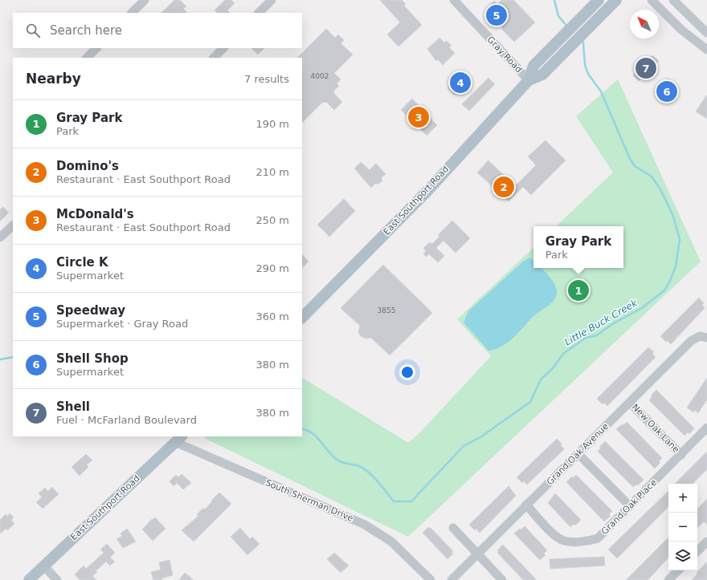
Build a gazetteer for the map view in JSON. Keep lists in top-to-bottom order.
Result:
{
  "streets": {
    "main road": ["East Southport Road"],
    "street": [
      "Gray Road",
      "New Oak Lane",
      "Grand Oak Avenue",
      "South Sherman Drive",
      "Grand Oak Place"
    ]
  },
  "crossings": [
    ["Gray Road", "East Southport Road"],
    ["East Southport Road", "South Sherman Drive"],
    ["New Oak Lane", "Grand Oak Avenue"],
    ["New Oak Lane", "Grand Oak Place"],
    ["Grand Oak Avenue", "Grand Oak Place"]
  ],
  "water": ["Little Buck Creek"],
  "house_numbers": ["4002", "3855"],
  "north": "top left",
  "page": {
    "pins": [
      "5",
      "7",
      "4",
      "6",
      "3",
      "2",
      "1"
    ],
    "search": "Search here",
    "heading": ["Nearby", "7 results"],
    "list": [
      {
        "mark": "1",
        "name": "Gray Park",
        "note": "Park",
        "value": "190 m"
      },
      {
        "mark": "2",
        "name": "Domino's",
        "note": "Restaurant · East Southport Road",
        "value": "210 m"
      },
      {
        "mark": "3",
        "name": "McDonald's",
        "note": "Restaurant · East Southport Road",
        "value": "250 m"
      },
      {
        "mark": "4",
        "name": "Circle K",
        "note": "Supermarket",
        "value": "290 m"
      },
      {
        "mark": "5",
        "name": "Speedway",
        "note": "Supermarket · Gray Road",
        "value": "360 m"
      },
      {
        "mark": "6",
        "name": "Shell Shop",
        "note": "Supermarket",
        "value": "380 m"
      },
      {
        "mark": "7",
        "name": "Shell",
        "note": "Fuel · McFarland Boulevard",
        "value": "380 m"
      }
    ],
    "popup": ["Gray Park", "Park"],
    "map_buttons": ["+", "−"]
  }
}
